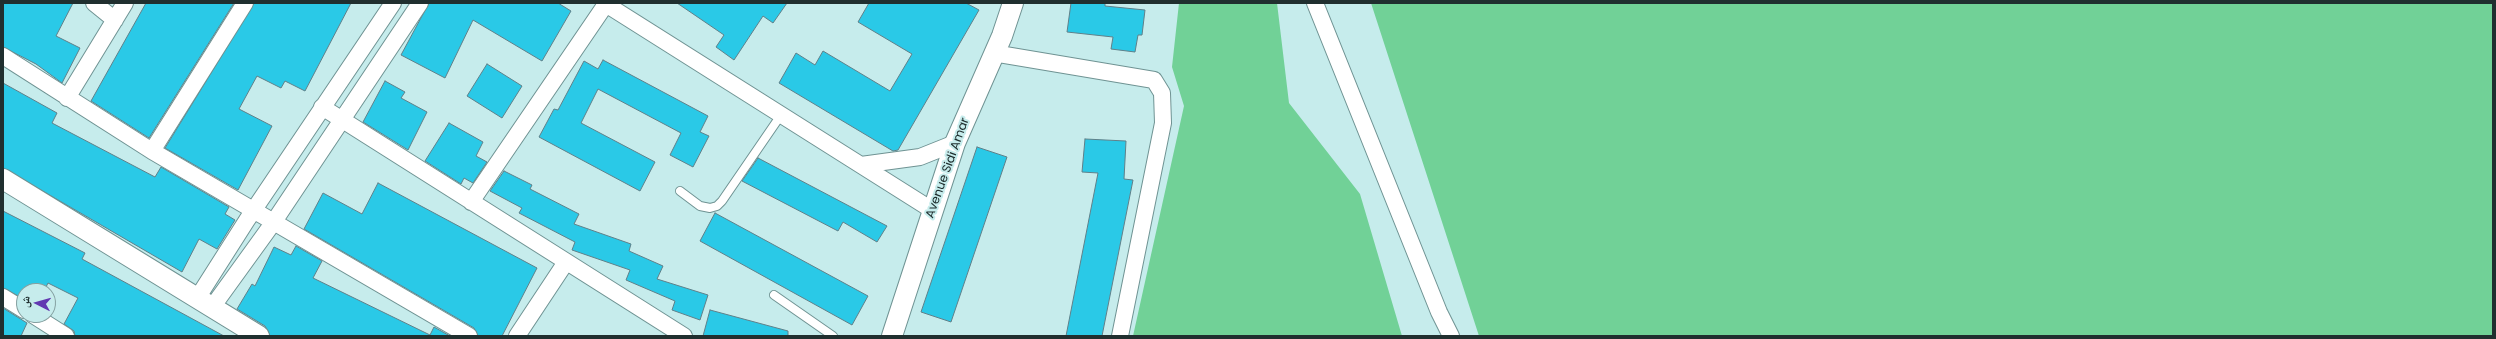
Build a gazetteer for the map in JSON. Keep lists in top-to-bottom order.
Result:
{
  "streets": {
    "street": ["Avenue Sidi Amar"]
  },
  "north": "left"
}
